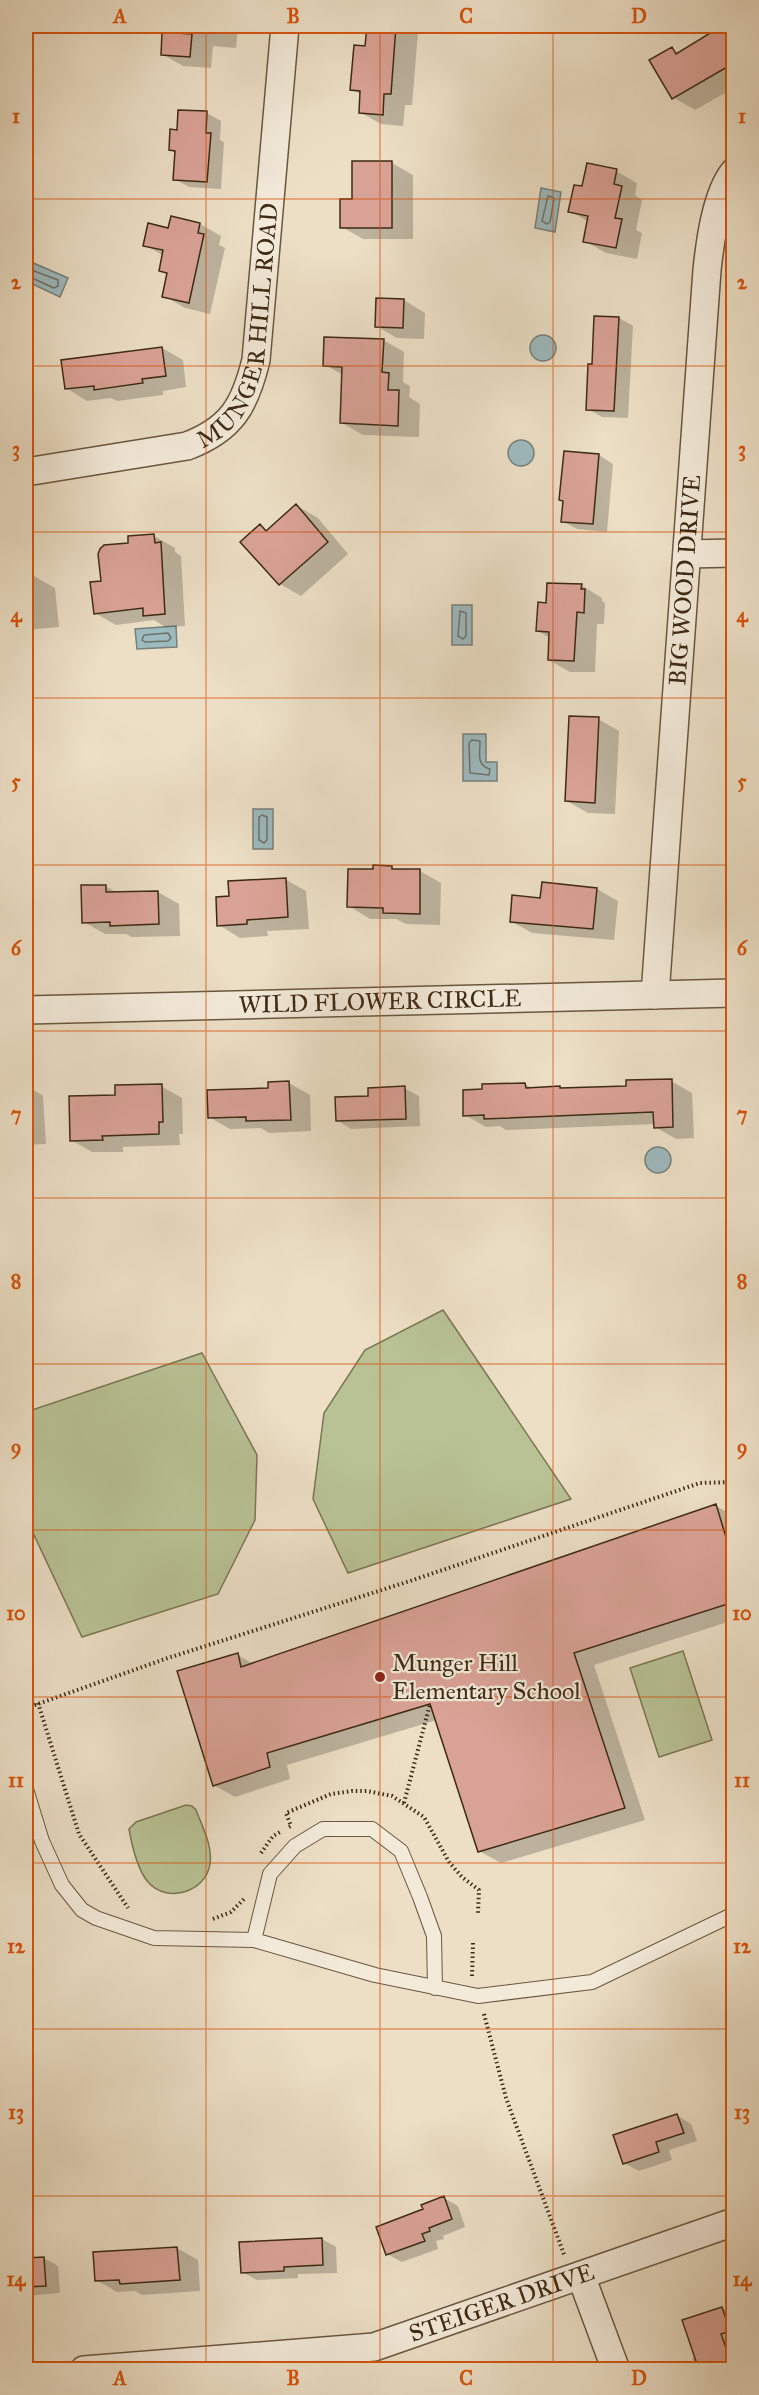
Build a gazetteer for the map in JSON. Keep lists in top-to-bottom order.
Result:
{
  "streets": {
    "street": [
      "MUNGER HILL ROAD",
      "BIG WOOD DRIVE",
      "WILD FLOWER CIRCLE",
      "STEIGER DRIVE"
    ]
  },
  "crossings": [
    ["BIG WOOD DRIVE", "WILD FLOWER CIRCLE"]
  ],
  "places": ["Munger Hill Elementary School"],
  "grid": {
    "columns": [
      "A",
      "B",
      "C",
      "D"
    ],
    "rows": [
      "1",
      "2",
      "3",
      "4",
      "5",
      "6",
      "7",
      "8",
      "9",
      "10",
      "11",
      "12",
      "13",
      "14"
    ]
  }
}
